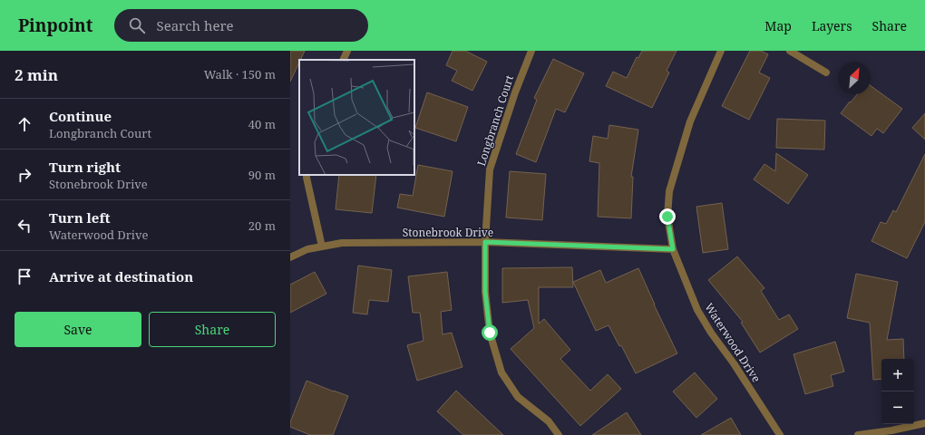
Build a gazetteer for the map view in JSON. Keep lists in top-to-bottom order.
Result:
{
  "streets": {
    "street": ["Longbranch Court", "Stonebrook Drive", "Waterwood Drive"]
  },
  "crossings": [
    ["Longbranch Court", "Stonebrook Drive"],
    ["Stonebrook Drive", "Waterwood Drive"]
  ],
  "north": "top right",
  "page": {
    "header": "Pinpoint",
    "search": "Search here",
    "nav": ["Map", "Layers", "Share"],
    "heading": ["2 min", "Walk · 150 m"],
    "list": [
      ["Continue", "Longbranch Court", "40 m"],
      ["Turn right", "Stonebrook Drive", "90 m"],
      ["Turn left", "Waterwood Drive", "20 m"],
      "Arrive at destination"
    ],
    "buttons": ["Save", "Share"],
    "map_buttons": ["+", "−"]
  }
}
